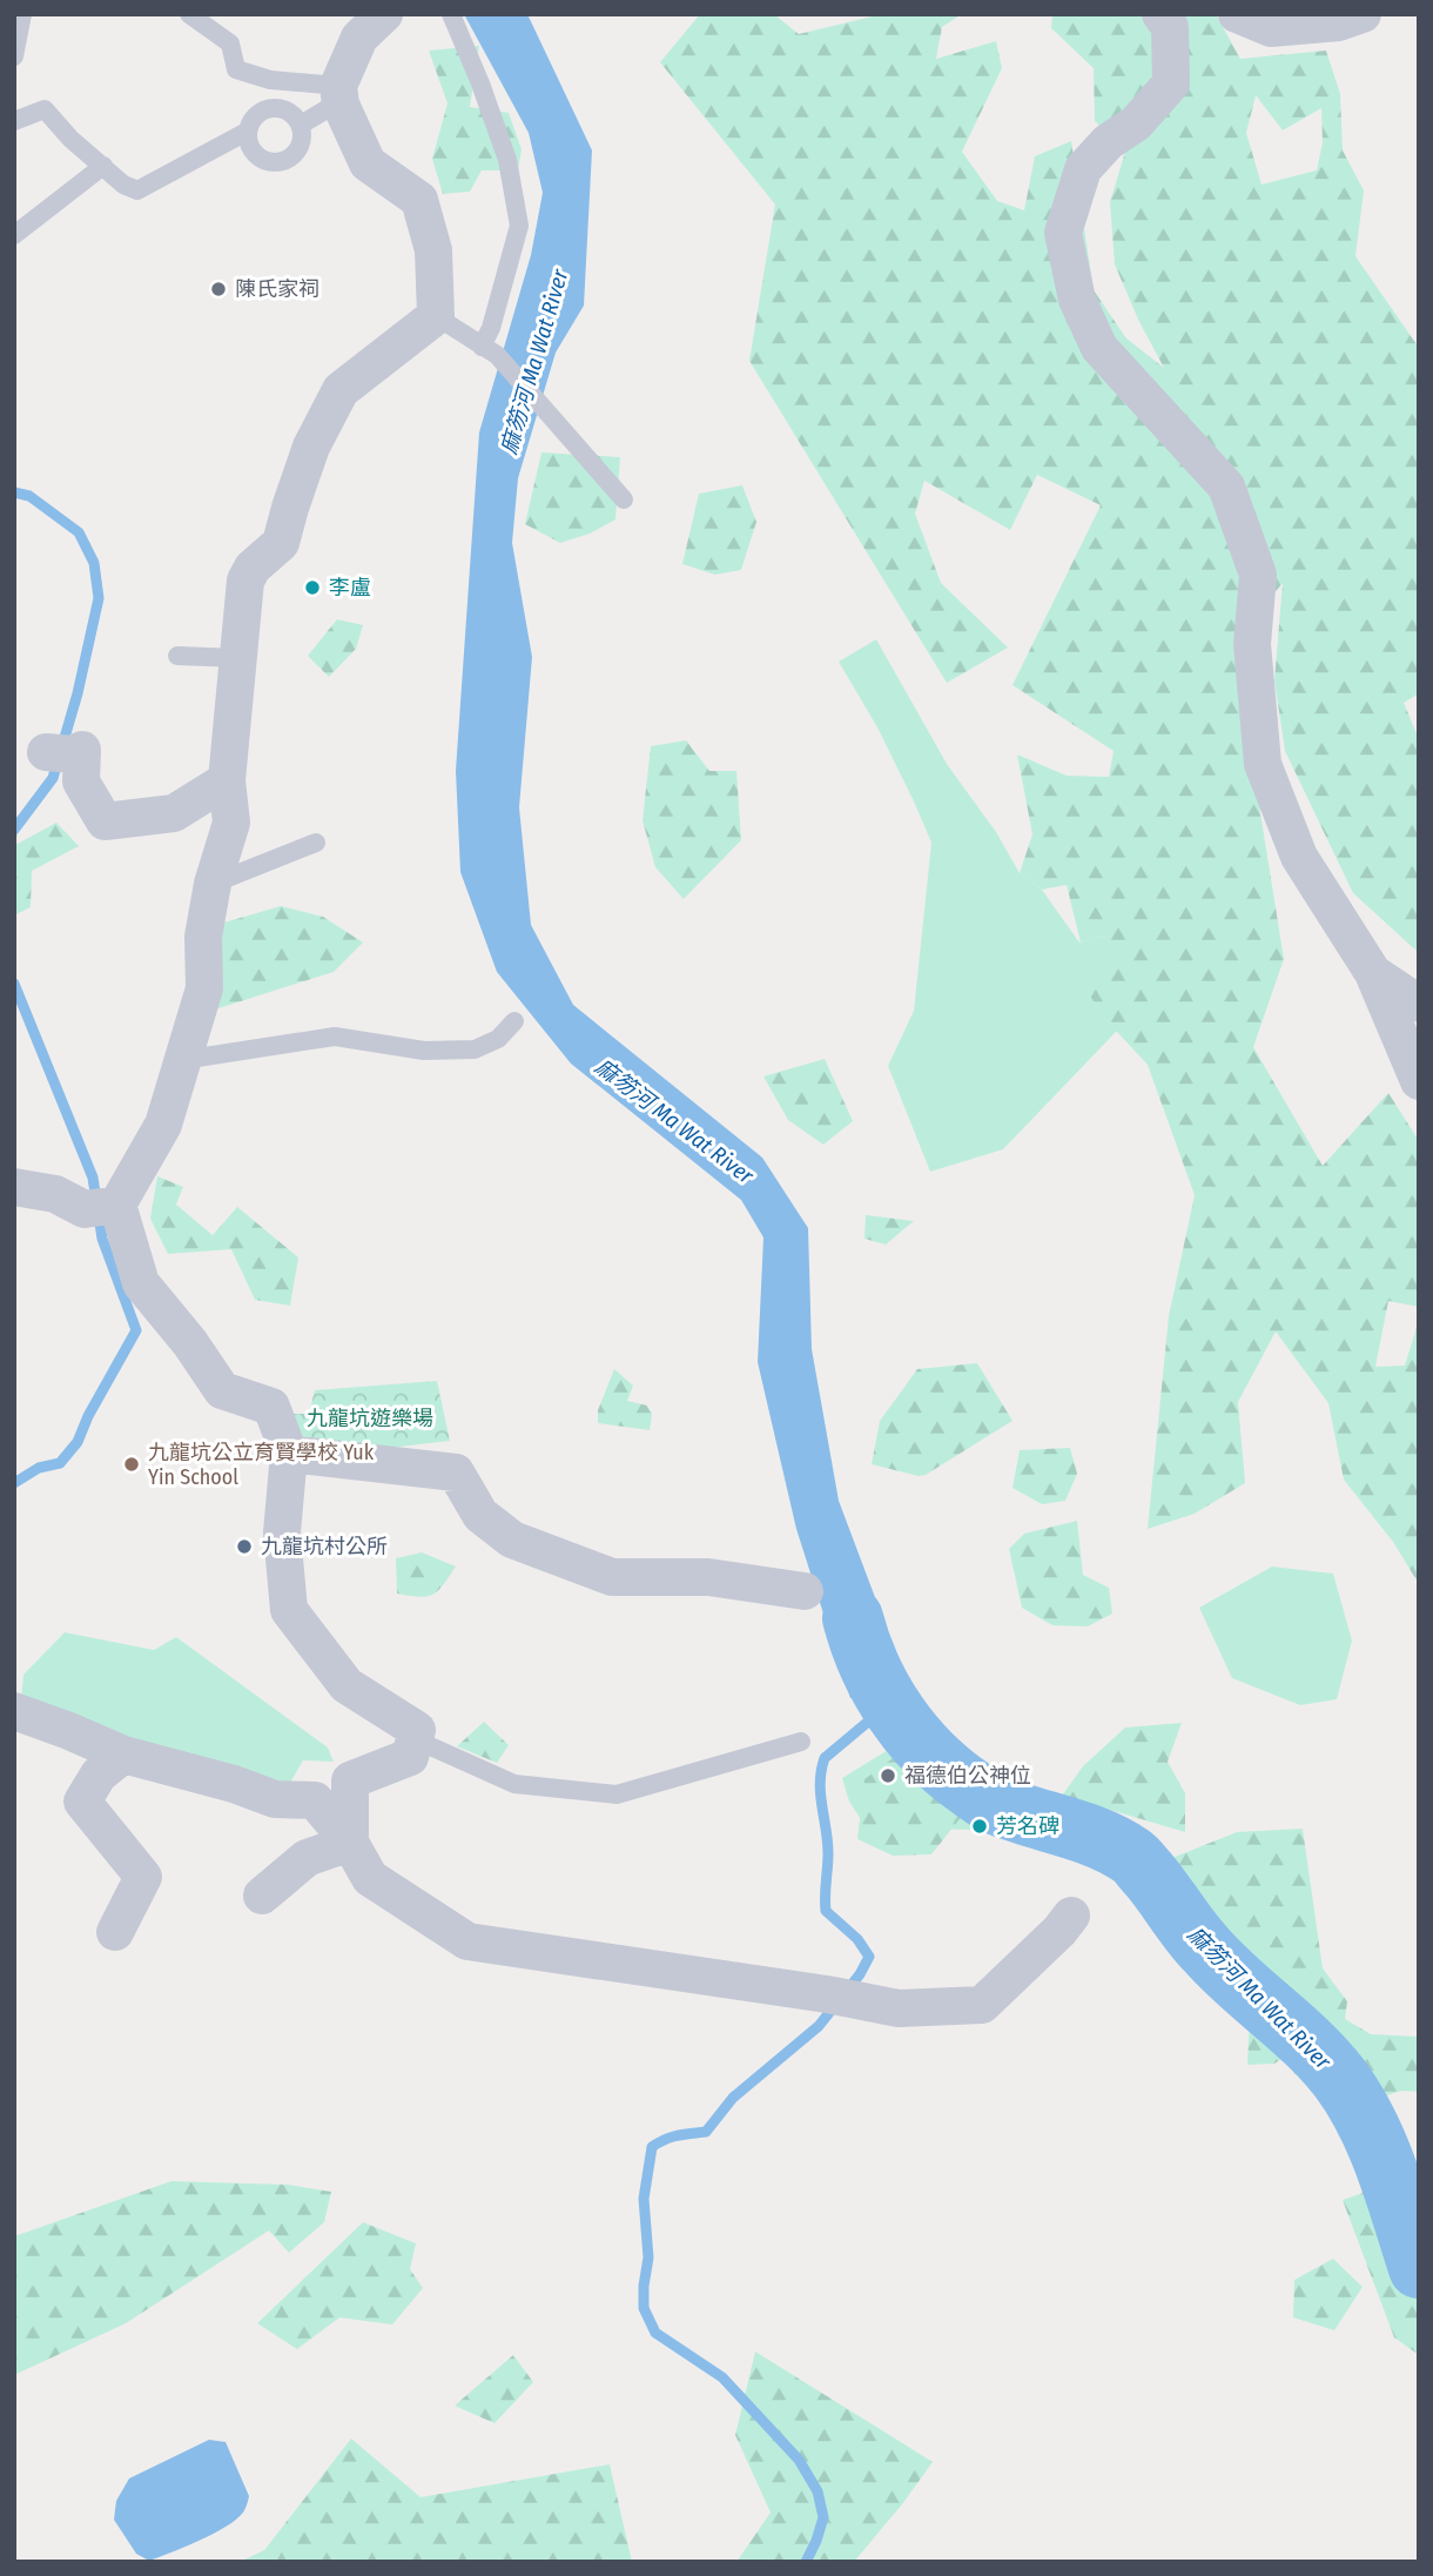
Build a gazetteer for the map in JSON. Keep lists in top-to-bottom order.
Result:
{
  "water": ["麻笏河 Ma Wat River"],
  "parks": ["九龍坑遊樂場"],
  "places": [
    "陳氏家祠",
    "李盧",
    "九龍坑公立育賢學校 Yuk Yin School",
    "九龍坑村公所",
    "福德伯公神位",
    "芳名碑"
  ]
}
